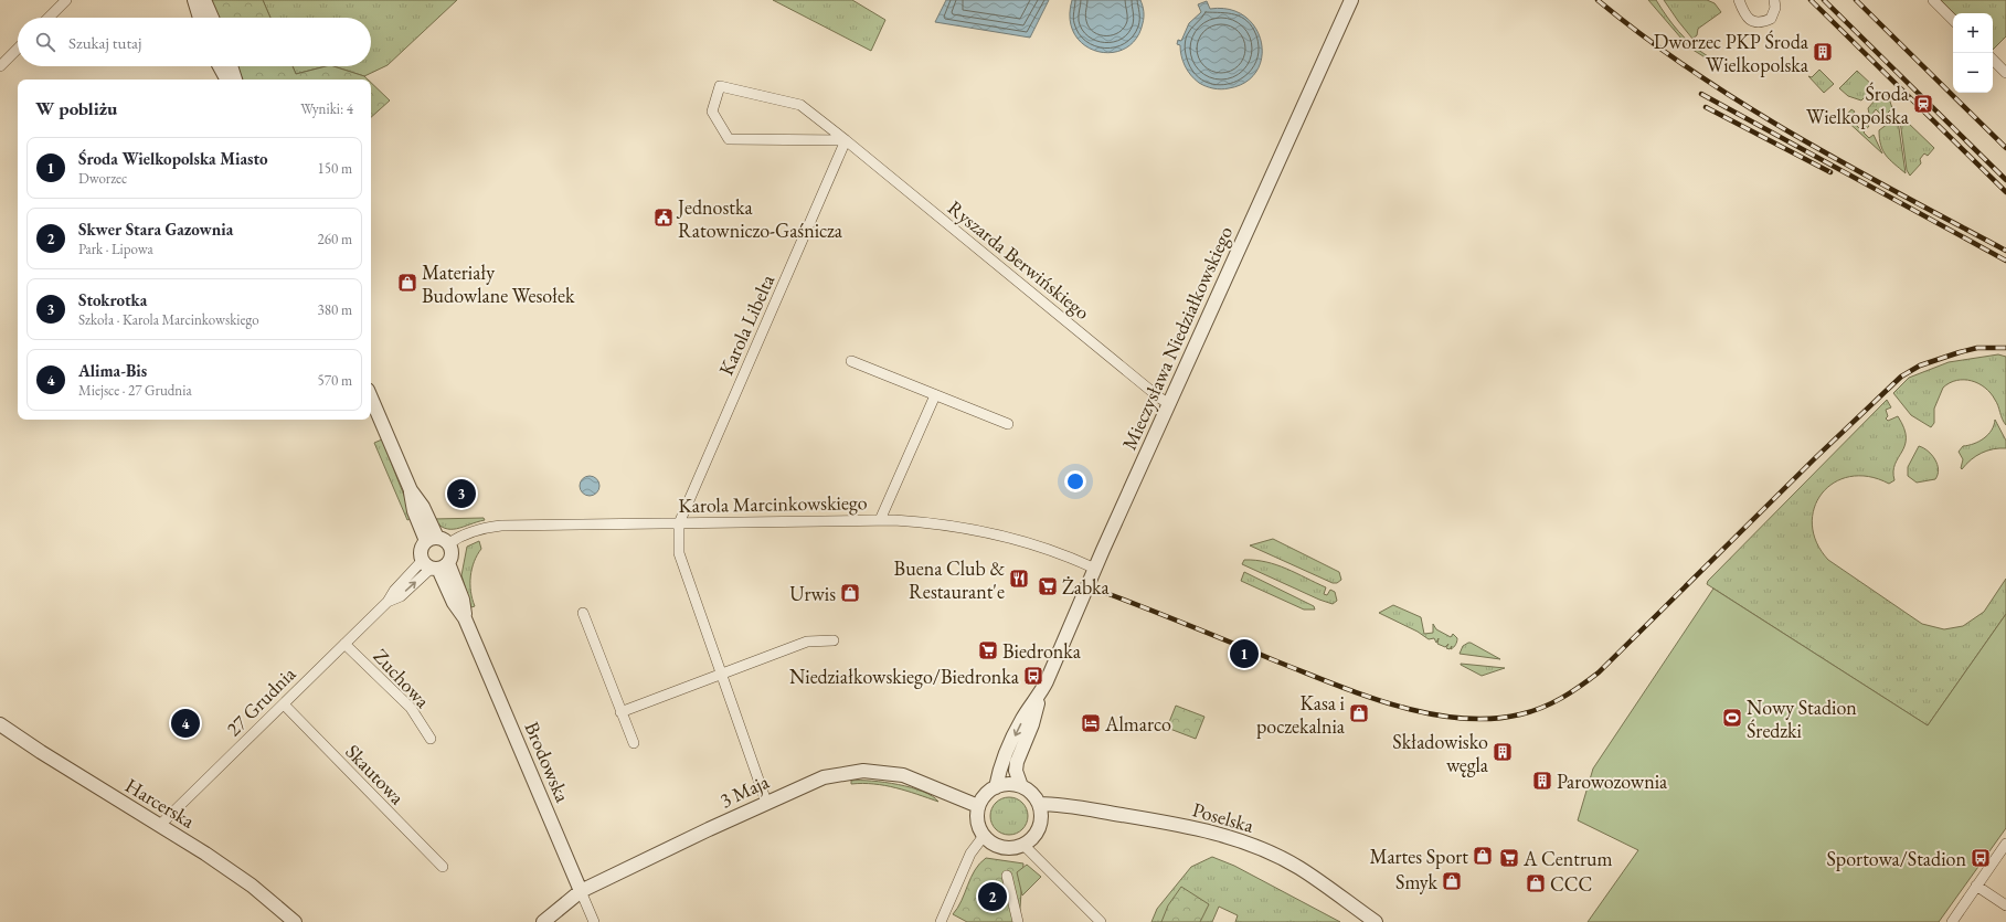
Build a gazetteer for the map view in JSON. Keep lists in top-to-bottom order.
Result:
{
  "streets": {
    "street": [
      "Ryszarda Berwińskiego",
      "Karola Libelta",
      "Mieczysława Niedziałkowskiego",
      "Karola Marcinkowskiego",
      "Zuchowa",
      "27 Grudnia",
      "Brodowska",
      "Skautowa",
      "3 Maja",
      "Harcerska",
      "Poselska"
    ]
  },
  "crossings": [
    ["Ryszarda Berwińskiego", "Karola Libelta"],
    ["Ryszarda Berwińskiego", "Mieczysława Niedziałkowskiego"],
    ["Karola Libelta", "Karola Marcinkowskiego"],
    ["Mieczysława Niedziałkowskiego", "Karola Marcinkowskiego"],
    ["Mieczysława Niedziałkowskiego", "3 Maja"],
    ["Mieczysława Niedziałkowskiego", "Poselska"],
    ["Zuchowa", "27 Grudnia"],
    ["27 Grudnia", "Brodowska"],
    ["27 Grudnia", "Skautowa"],
    ["27 Grudnia", "Harcerska"],
    ["Brodowska", "3 Maja"],
    ["3 Maja", "Poselska"]
  ],
  "places": {
    "building": ["Dworzec PKP Środa Wielkopolska", "Składowisko węgla", "Parowozownia"],
    "station": ["Środa Wielkopolska"],
    "public building": ["Jednostka Ratowniczo-Gaśnicza"],
    "shop": [
      "Materiały Budowlane Wesołek",
      "Urwis",
      "Kasa i poczekalnia",
      "Martes Sport",
      "Smyk",
      "CCC"
    ],
    "restaurant": ["Buena Club & Restaurant'e"],
    "supermarket": ["Żabka", "Biedronka", "A Centrum"],
    "bus stop": ["Niedziałkowskiego/Biedronka", "Sportowa/Stadion"],
    "sports": ["Nowy Stadion Średzki"],
    "hotel": ["Almarco"]
  },
  "page": {
    "map_buttons": ["+", "−"],
    "search": "Szukaj tutaj",
    "heading": ["W pobliżu", "Wyniki: 4"],
    "list": [
      {
        "mark": "1",
        "name": "Środa Wielkopolska Miasto",
        "note": "Dworzec",
        "value": "150 m"
      },
      {
        "mark": "2",
        "name": "Skwer Stara Gazownia",
        "note": "Park · Lipowa",
        "value": "260 m"
      },
      {
        "mark": "3",
        "name": "Stokrotka",
        "note": "Szkoła · Karola Marcinkowskiego",
        "value": "380 m"
      },
      {
        "mark": "4",
        "name": "Alima-Bis",
        "note": "Miejsce · 27 Grudnia",
        "value": "570 m"
      }
    ],
    "pins": [
      "3",
      "1",
      "4",
      "2"
    ]
  }
}
